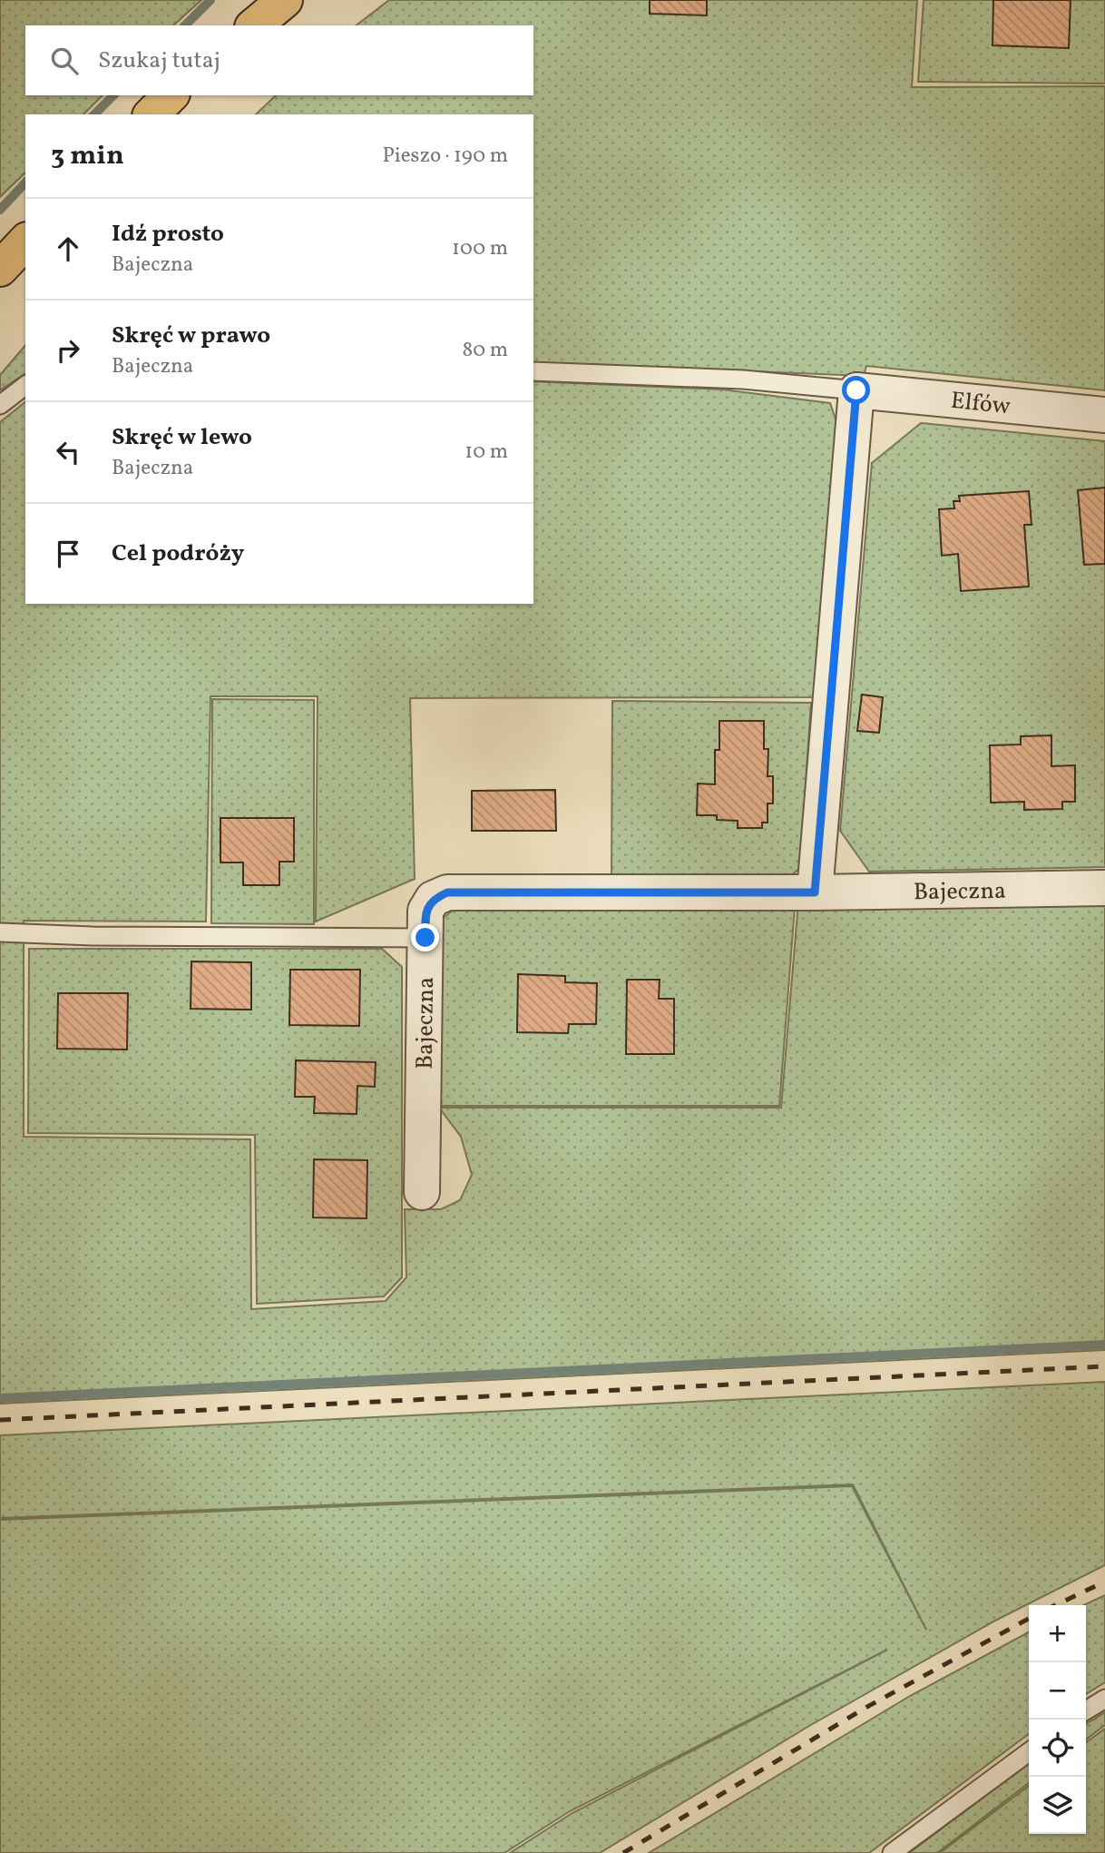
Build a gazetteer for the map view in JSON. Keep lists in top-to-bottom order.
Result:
{
  "streets": {
    "street": ["Elfów", "Bajeczna"]
  },
  "page": {
    "search": "Szukaj tutaj",
    "heading": ["3 min", "Pieszo · 190 m"],
    "list": [
      ["Idź prosto", "Bajeczna", "100 m"],
      ["Skręć w prawo", "Bajeczna", "80 m"],
      ["Skręć w lewo", "Bajeczna", "10 m"],
      "Cel podróży"
    ],
    "map_buttons": ["+", "−"]
  }
}
